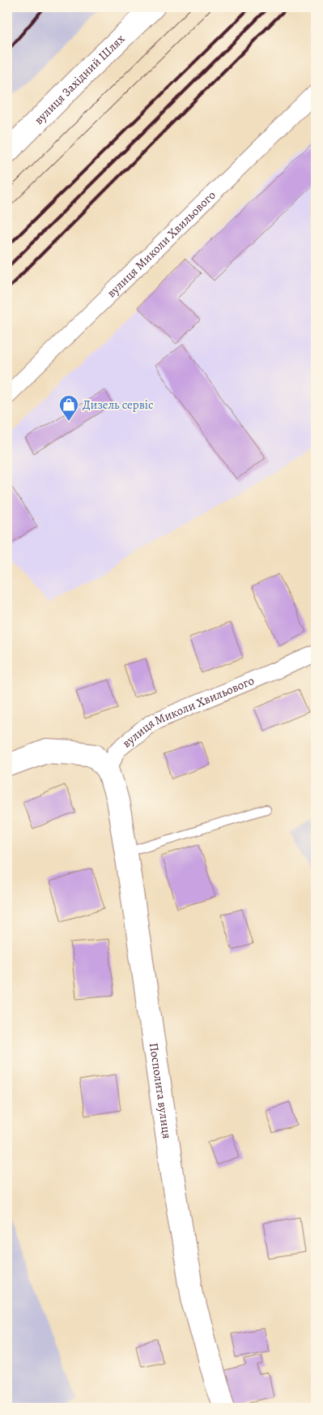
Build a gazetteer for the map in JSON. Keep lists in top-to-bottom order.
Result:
{
  "streets": {
    "main road": ["вулиця Західний Шлях", "Посполита вулиця"],
    "street": ["вулиця Миколи Хвильового"]
  },
  "crossings": [
    ["вулиця Миколи Хвильового", "Посполита вулиця"]
  ],
  "places": {
    "shop": ["Дизель сервіс"]
  }
}
